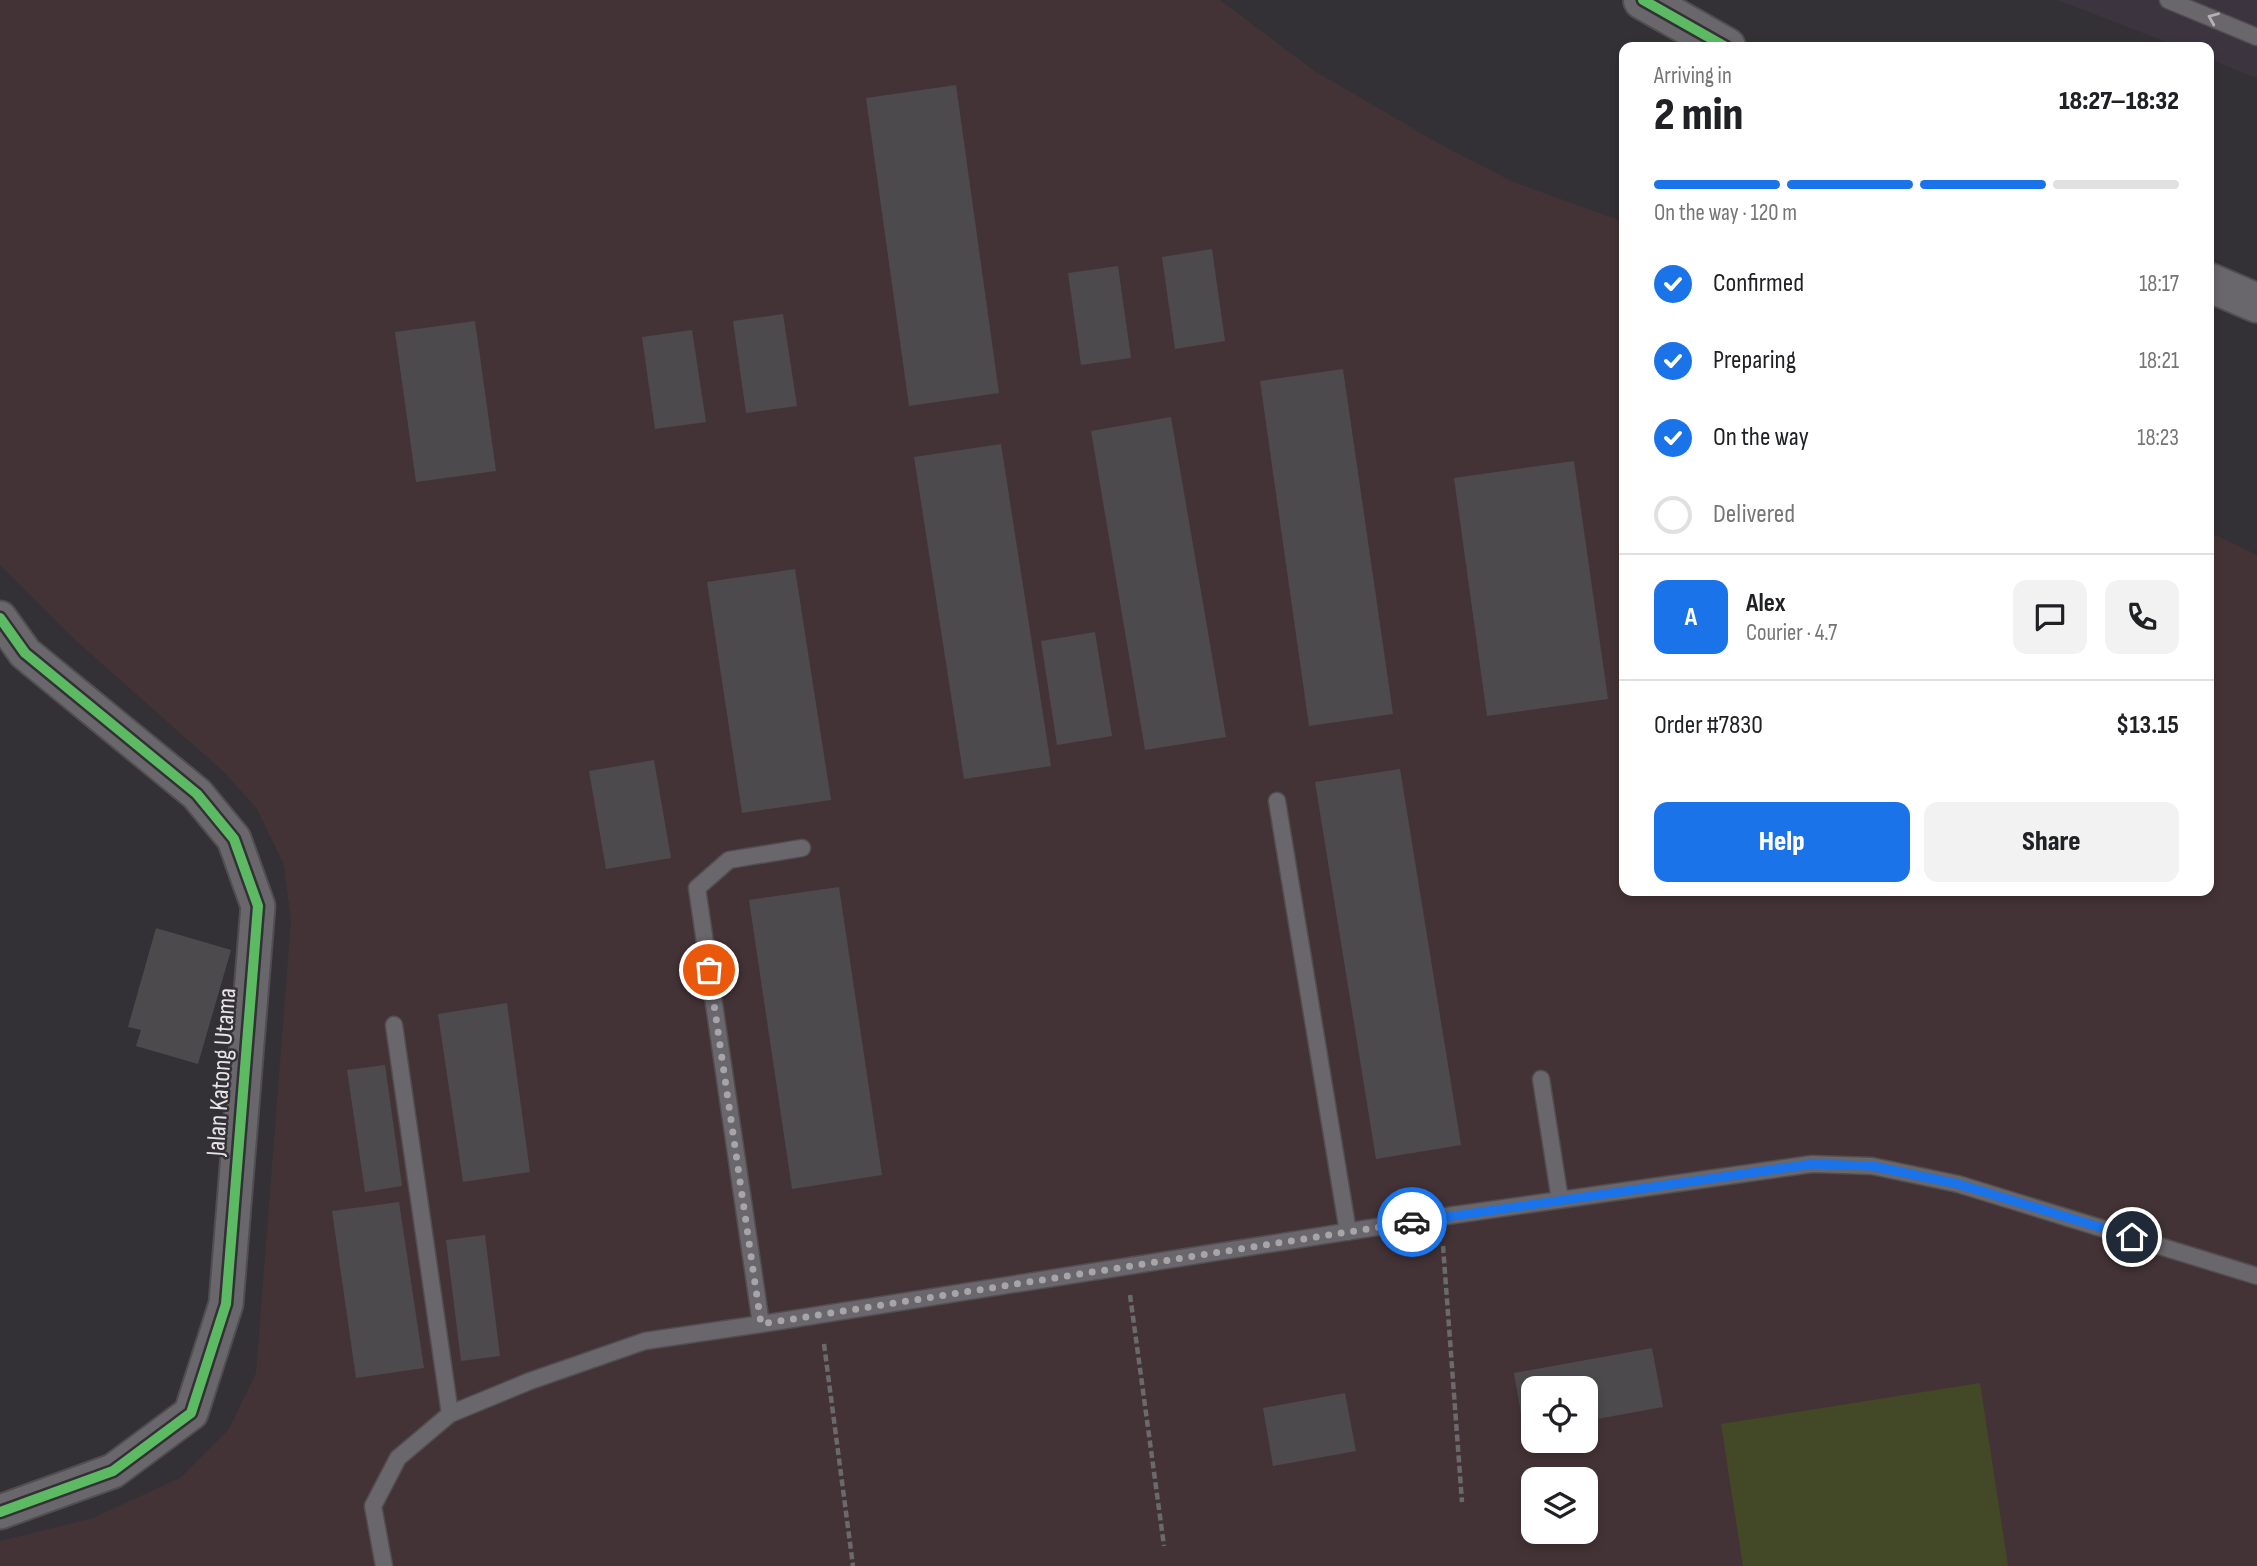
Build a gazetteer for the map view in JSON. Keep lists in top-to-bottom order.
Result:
{
  "streets": {
    "street": ["Jalan Katong Utama"]
  },
  "page": {
    "heading": ["2 min", "Arriving in", "18:27–18:32"],
    "panel": [
      "Alex",
      "Courier · 4.7",
      "Order #7830",
      "$13.15"
    ],
    "bar": "On the way · 120 m",
    "list": [
      ["Confirmed", "18:17"],
      ["Preparing", "18:21"],
      ["On the way", "18:23"],
      "Delivered"
    ],
    "round": "A",
    "buttons": ["Help", "Share"]
  }
}
